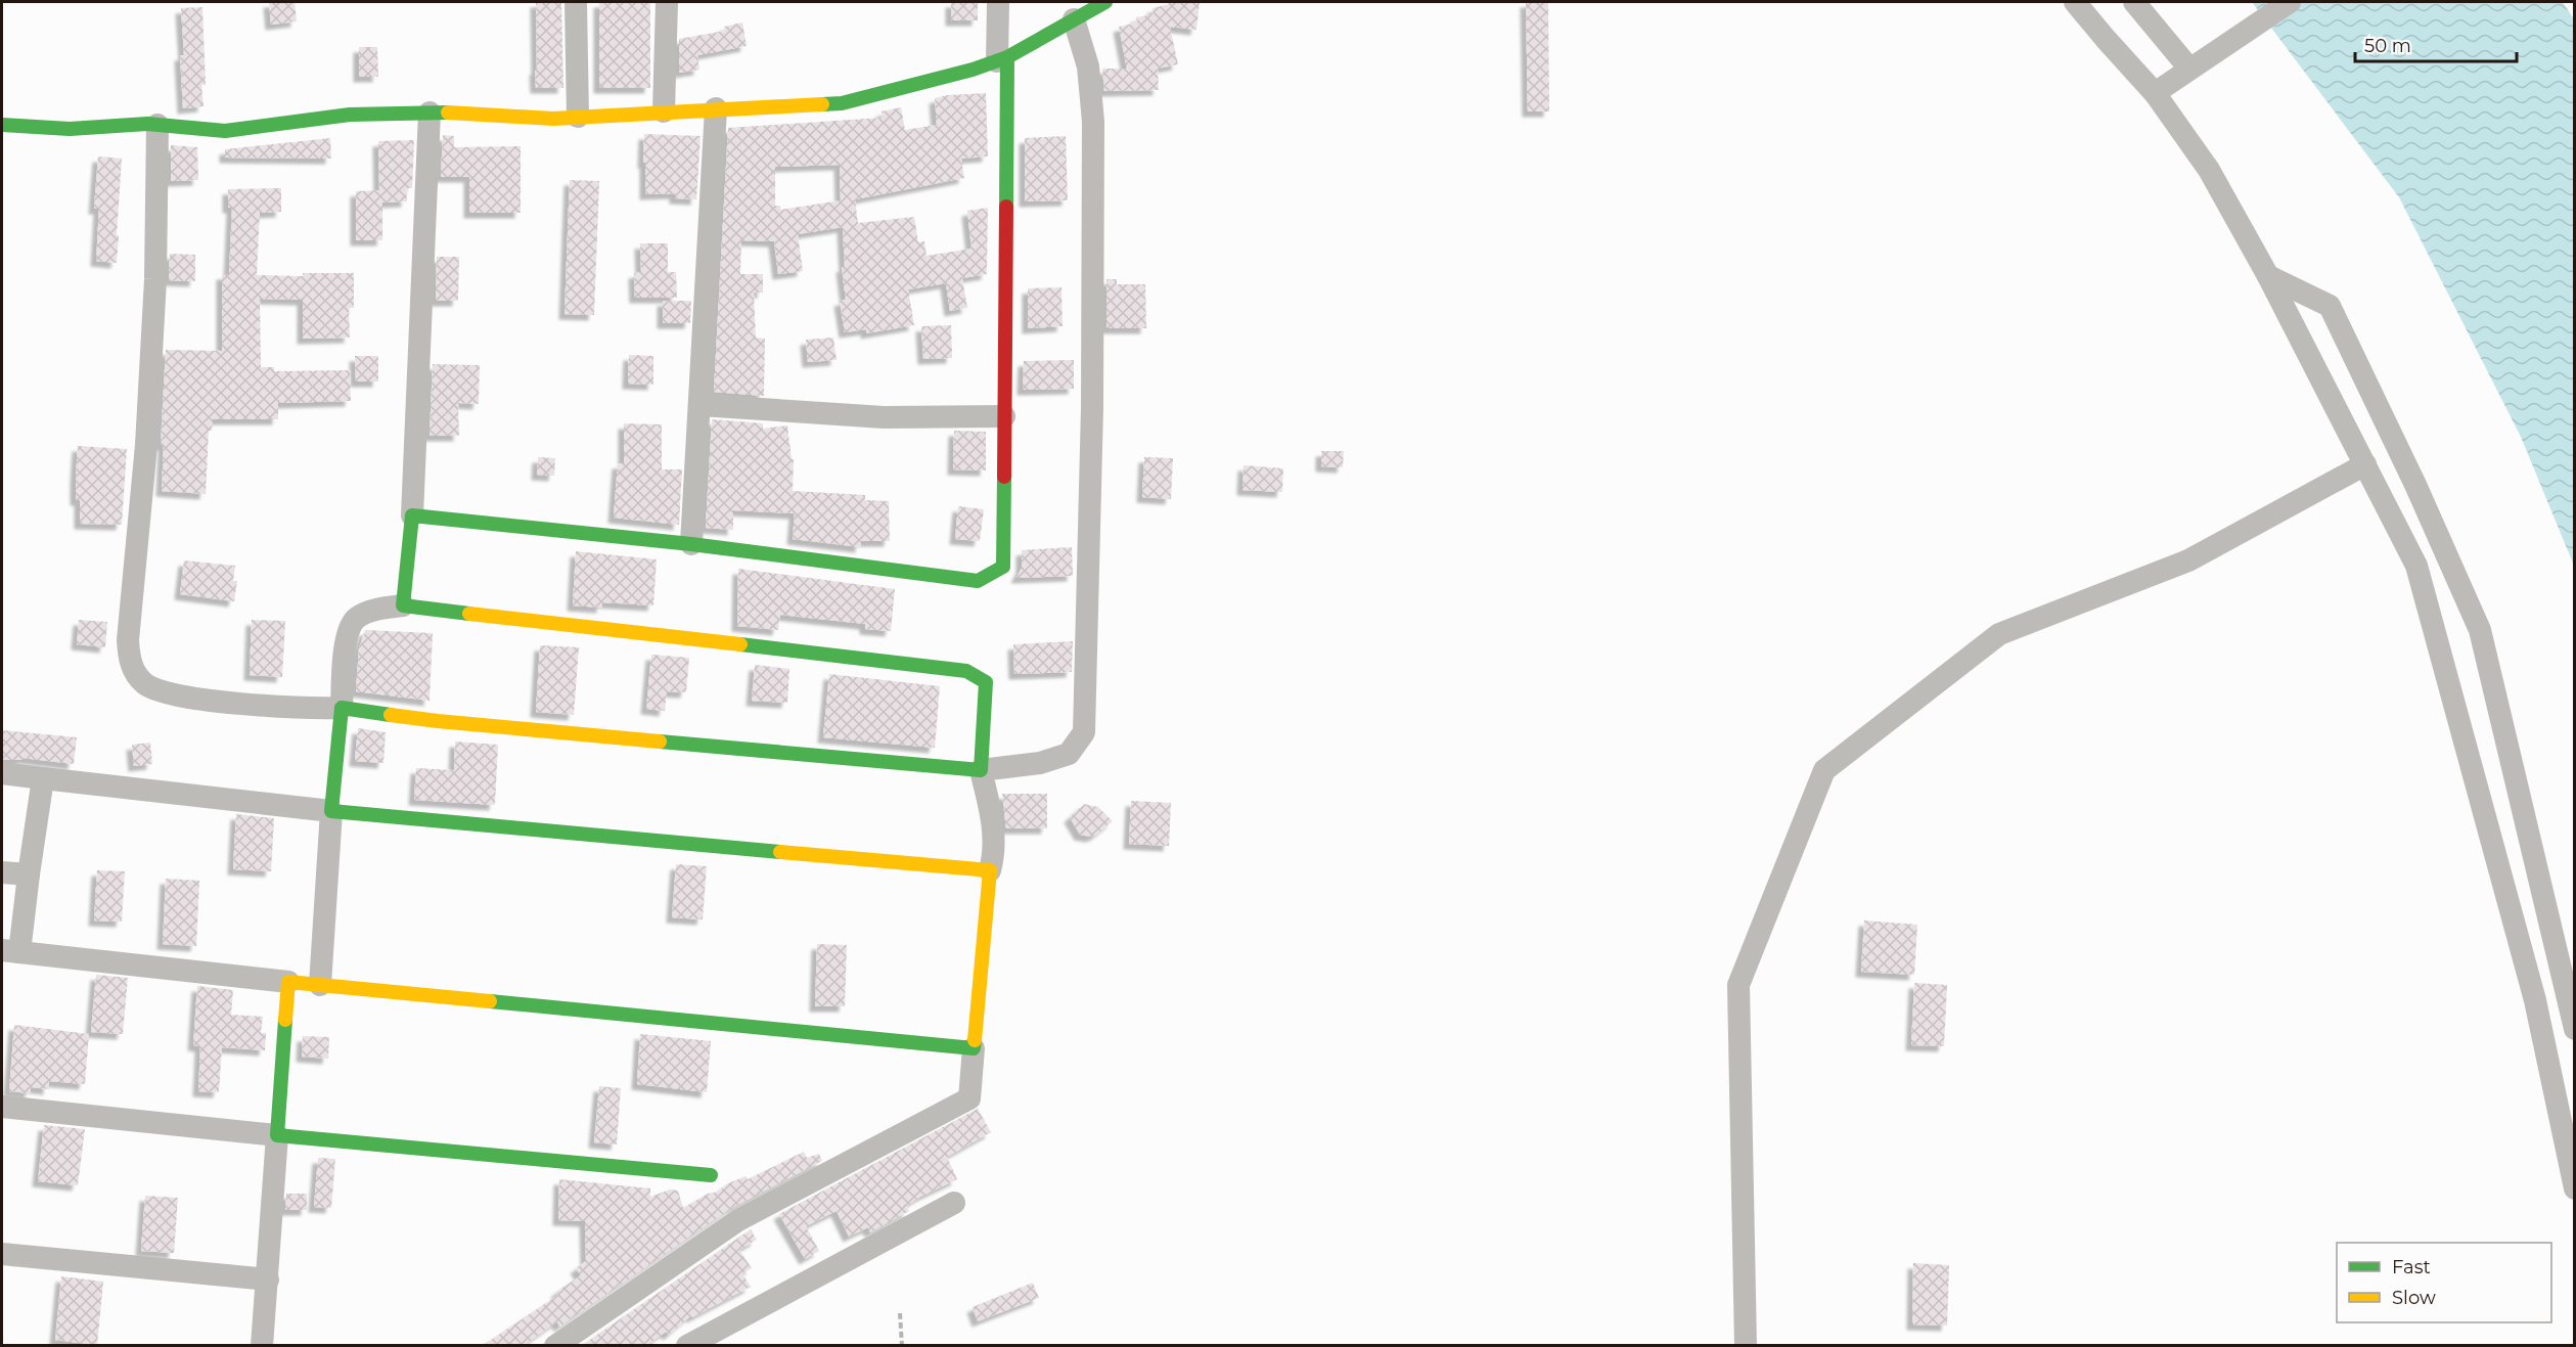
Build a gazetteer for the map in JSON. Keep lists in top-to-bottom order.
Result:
{
  "legend": ["Fast", "Slow"],
  "scale_bar": "50 m"
}
